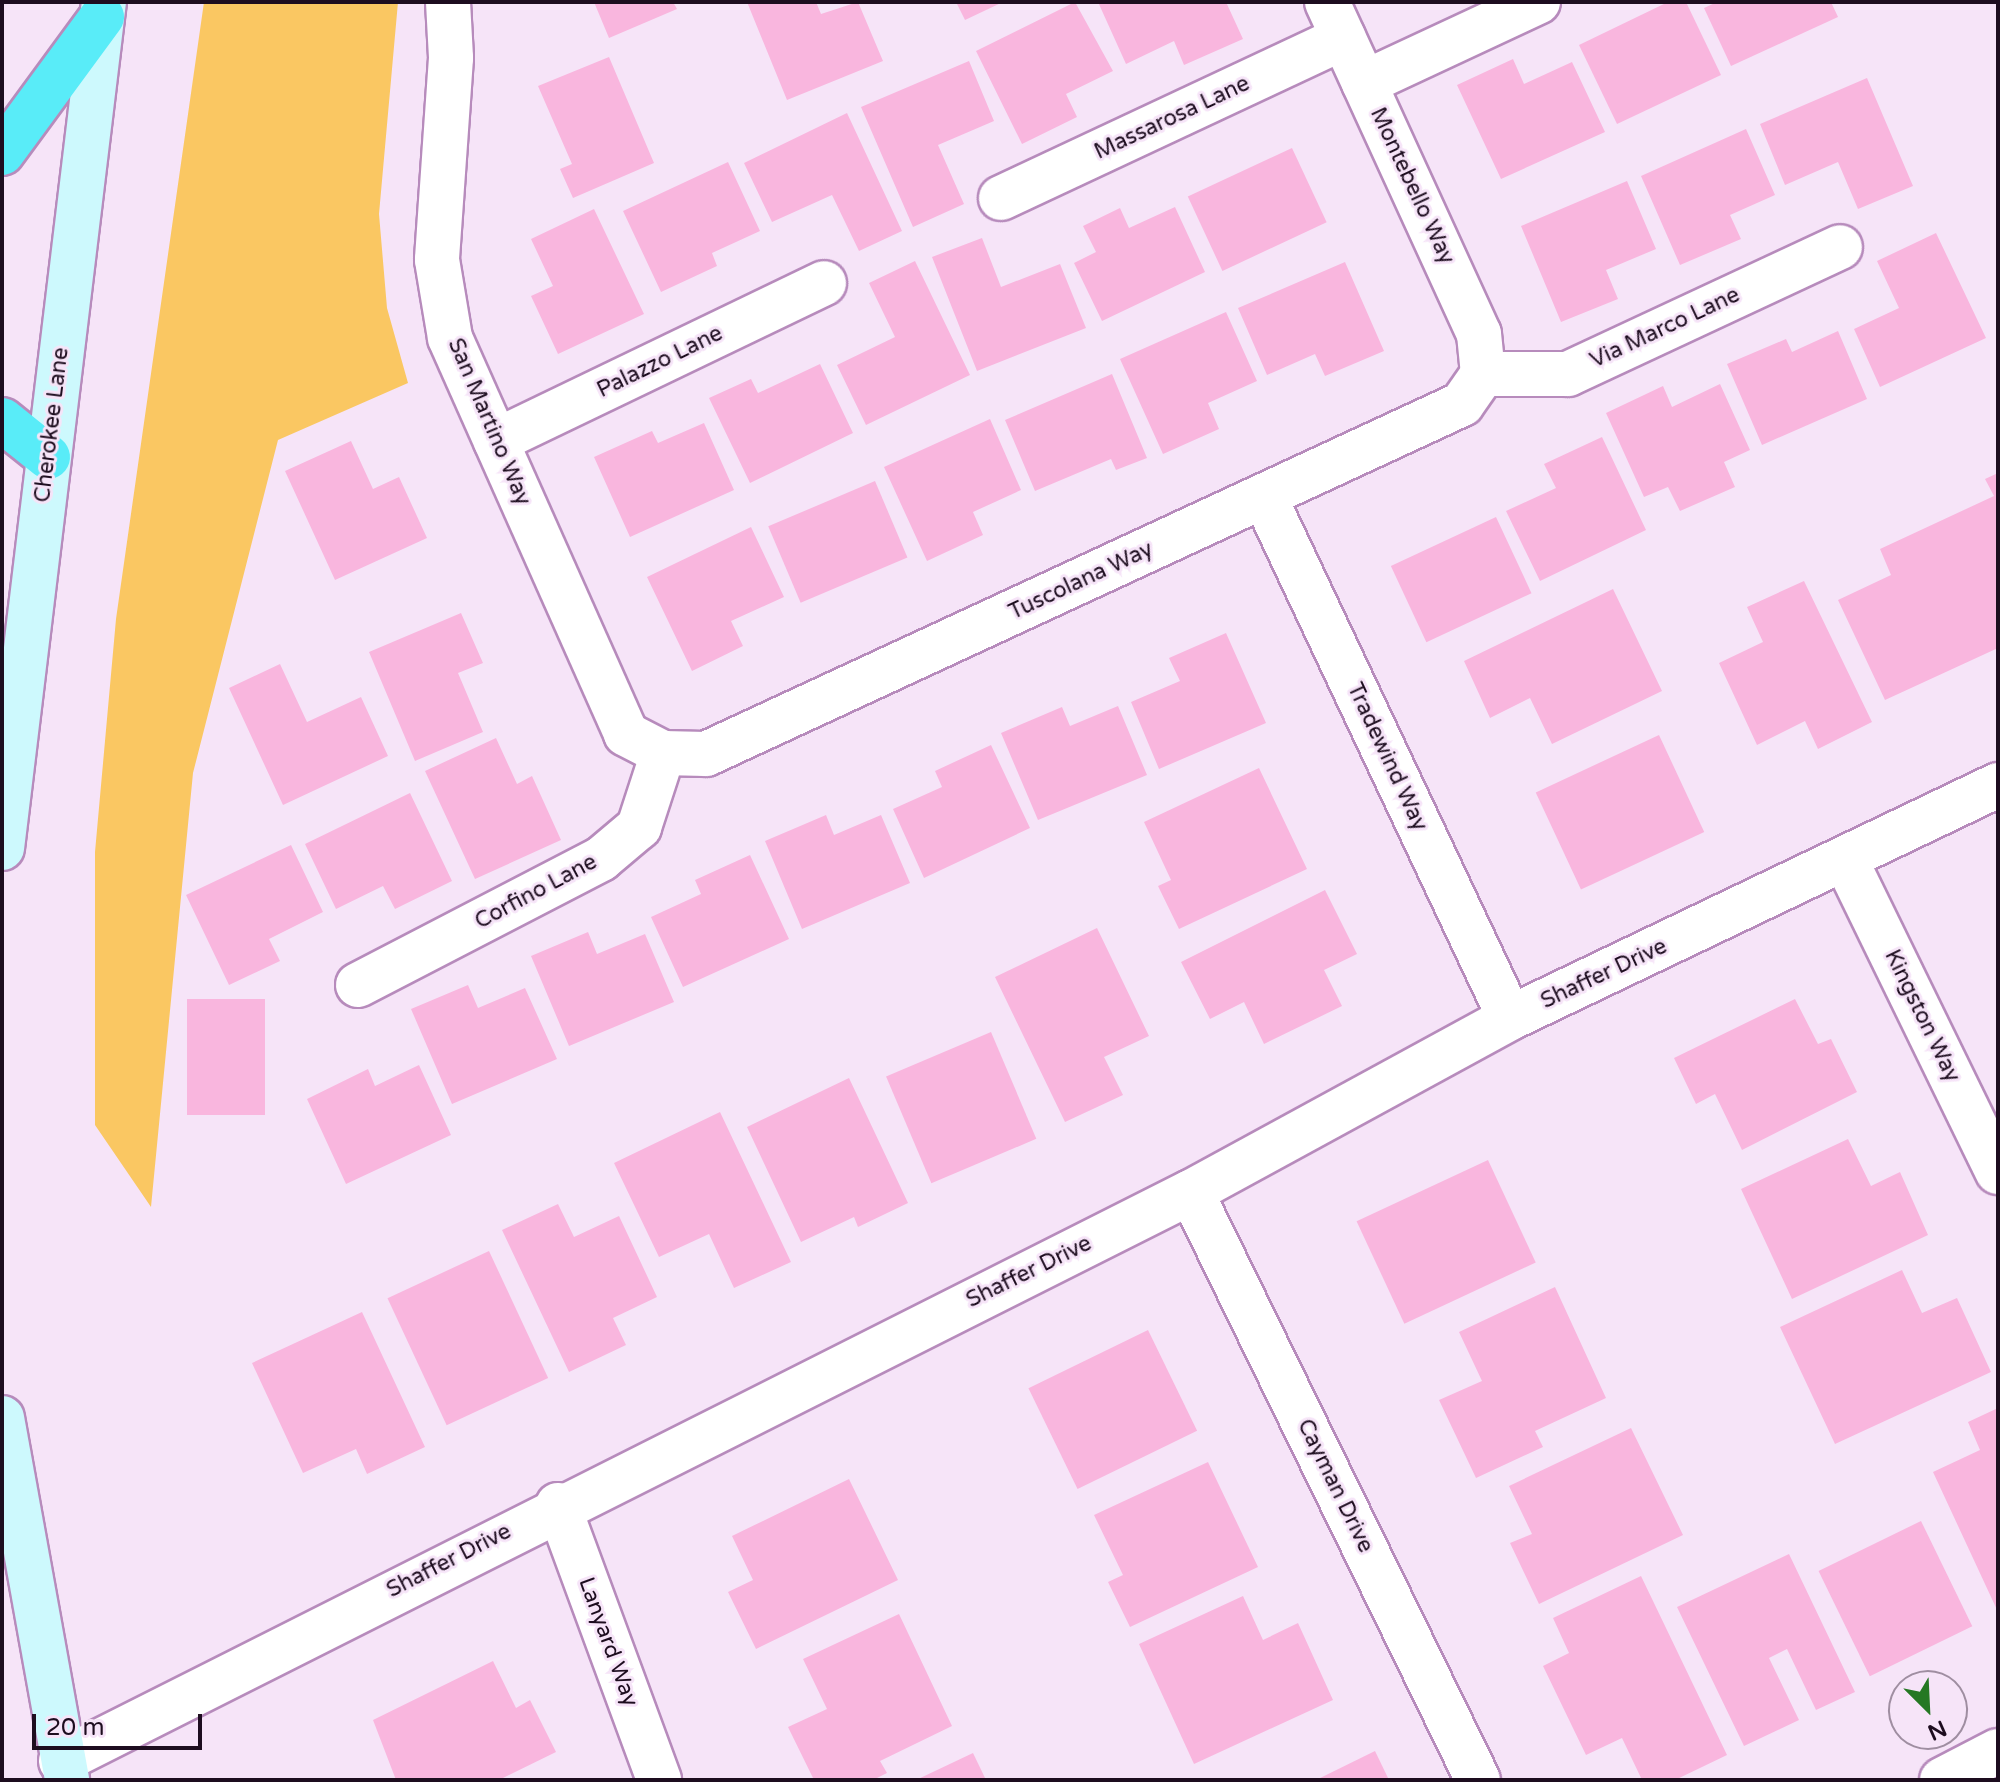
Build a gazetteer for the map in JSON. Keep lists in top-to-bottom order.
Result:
{
  "streets": {
    "main road": ["Cherokee Lane"],
    "street": [
      "Massarosa Lane",
      "Montebello Way",
      "Via Marco Lane",
      "Palazzo Lane",
      "San Martino Way",
      "Tuscolana Way",
      "Tradewind Way",
      "Corfino Lane",
      "Shaffer Drive",
      "Kingston Way",
      "Cayman Drive",
      "Lanyard Way"
    ]
  },
  "crossings": [
    ["Massarosa Lane", "Montebello Way"],
    ["Montebello Way", "Via Marco Lane"],
    ["Montebello Way", "Tuscolana Way"],
    ["Via Marco Lane", "Tuscolana Way"],
    ["Palazzo Lane", "San Martino Way"],
    ["San Martino Way", "Tuscolana Way"],
    ["San Martino Way", "Corfino Lane"],
    ["Tuscolana Way", "Tradewind Way"],
    ["Tuscolana Way", "Corfino Lane"],
    ["Tradewind Way", "Shaffer Drive"],
    ["Shaffer Drive", "Kingston Way"],
    ["Shaffer Drive", "Cayman Drive"],
    ["Shaffer Drive", "Lanyard Way"]
  ],
  "scale_bar": "20 m",
  "north": "bottom right"
}
